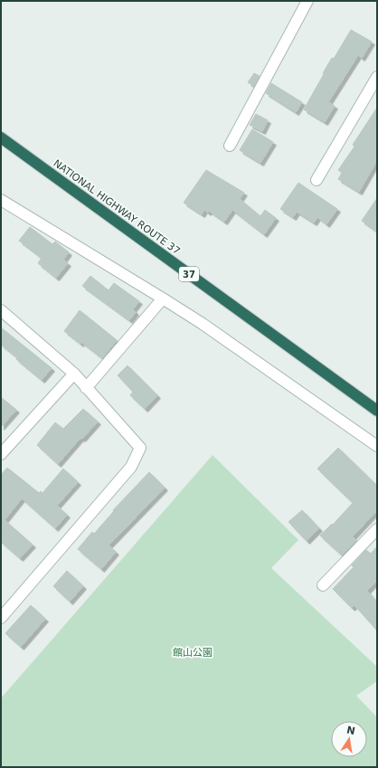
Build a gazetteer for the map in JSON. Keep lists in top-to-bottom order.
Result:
{
  "streets": {
    "highway": ["NATIONAL HIGHWAY ROUTE 37", "37"]
  },
  "parks": ["館山公園"],
  "north": "top"
}
